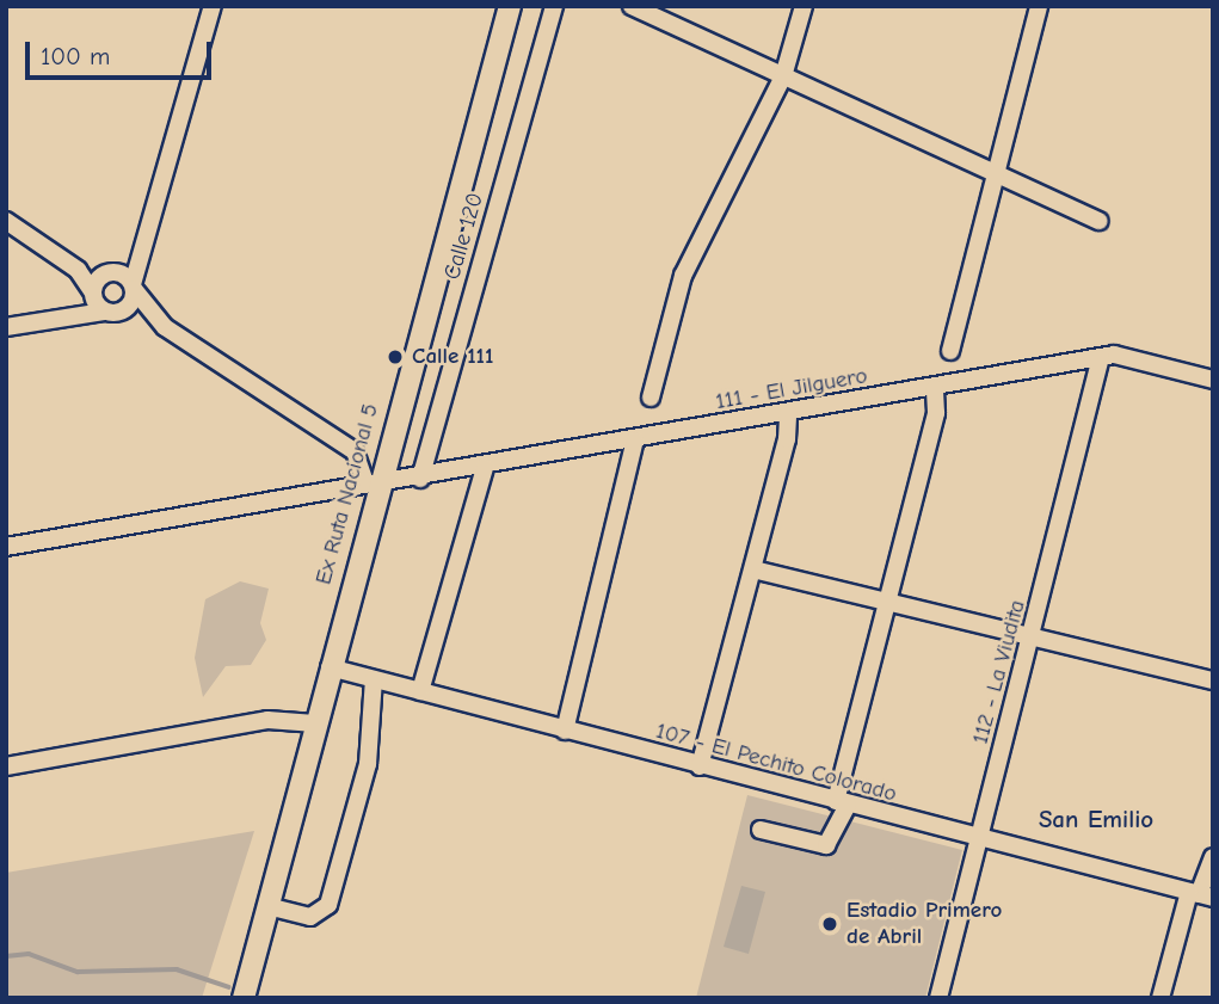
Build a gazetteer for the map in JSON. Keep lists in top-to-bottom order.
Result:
{
  "streets": {
    "main road": ["Ex Ruta Nacional 5"],
    "street": [
      "Calle 120",
      "111 - El Jilguero",
      "112 - La Viudita",
      "107 - El Pechito Colorado"
    ]
  },
  "crossings": [
    ["Calle 120", "111 - El Jilguero"],
    ["111 - El Jilguero", "Ex Ruta Nacional 5"],
    ["111 - El Jilguero", "112 - La Viudita"],
    ["Ex Ruta Nacional 5", "107 - El Pechito Colorado"],
    ["112 - La Viudita", "107 - El Pechito Colorado"]
  ],
  "districts": ["San Emilio"],
  "places": ["Calle 111", "Estadio Primero de Abril"],
  "scale_bar": "100 m"
}
